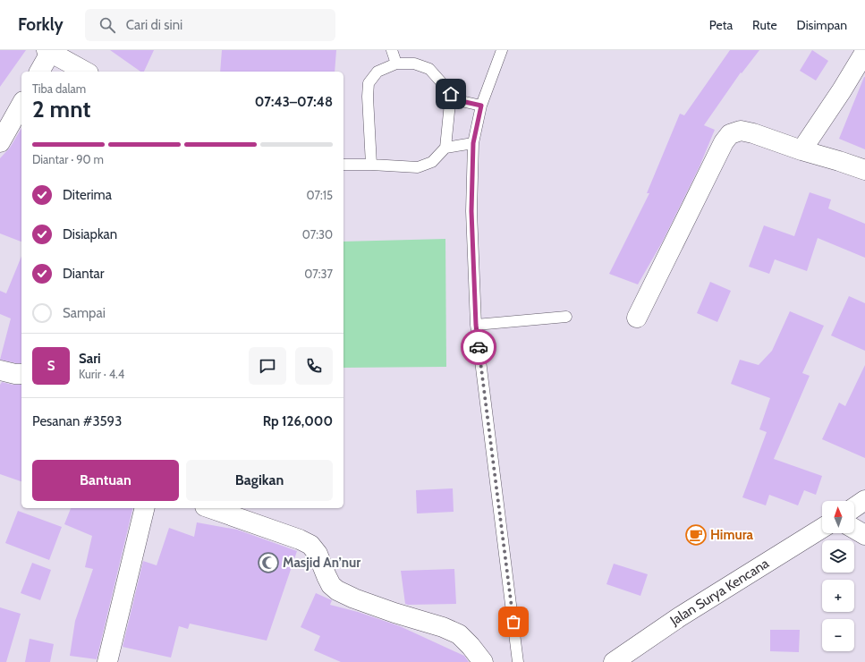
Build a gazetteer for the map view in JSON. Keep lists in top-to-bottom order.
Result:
{
  "streets": {
    "street": ["Jalan Surya Kencana"]
  },
  "places": {
    "cafe": ["Himura"],
    "mosque": ["Masjid An’nur"]
  },
  "north": "top",
  "page": {
    "header": "Forkly",
    "search": "Cari di sini",
    "nav": ["Peta", "Rute", "Disimpan"],
    "heading": ["2 mnt", "Tiba dalam", "07:43–07:48"],
    "panel": [
      "Sari",
      "Kurir · 4.4",
      "Pesanan #3593",
      "Rp 126,000"
    ],
    "bar": "Diantar · 90 m",
    "list": [
      ["Diterima", "07:15"],
      ["Disiapkan", "07:30"],
      ["Diantar", "07:37"],
      "Sampai"
    ],
    "round": "S",
    "buttons": ["Bantuan", "Bagikan"],
    "map_buttons": ["+", "−"]
  }
}
